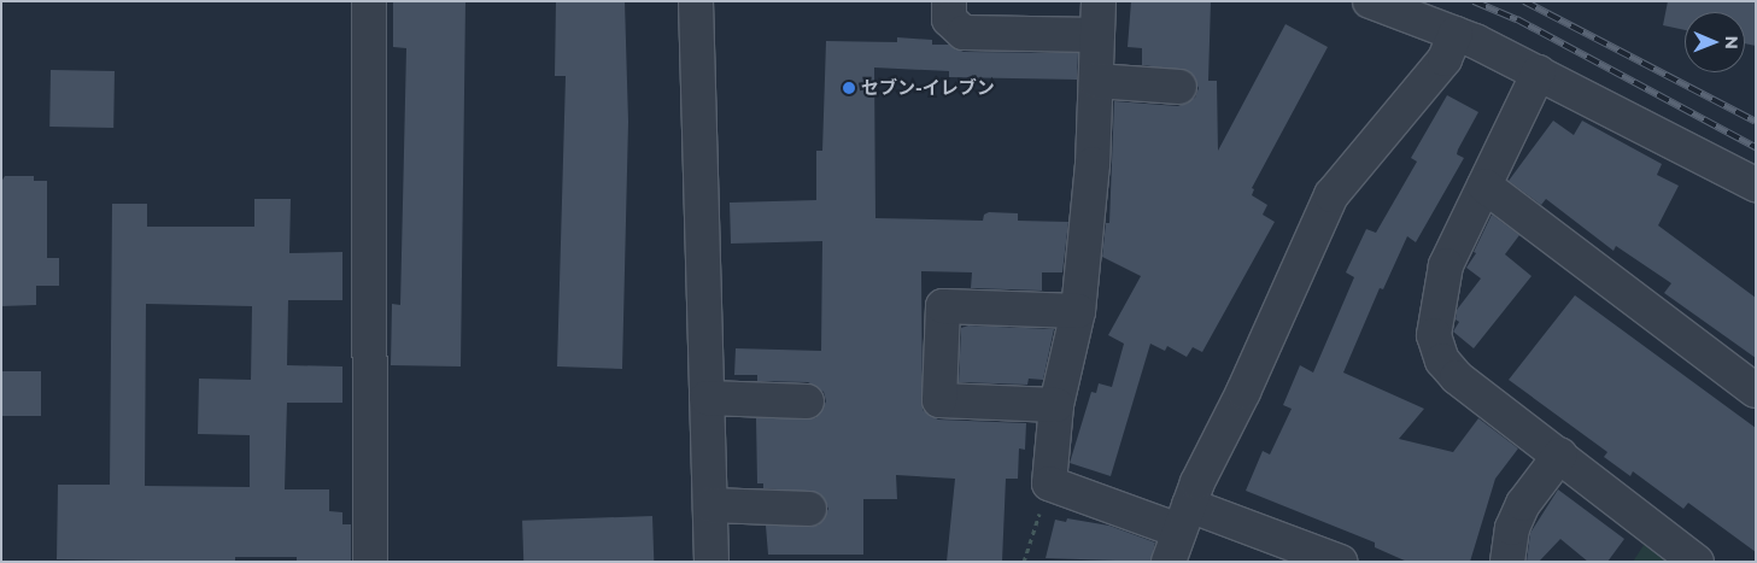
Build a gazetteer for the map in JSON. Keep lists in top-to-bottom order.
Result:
{
  "places": ["セブン-イレブン"],
  "north": "right"
}
